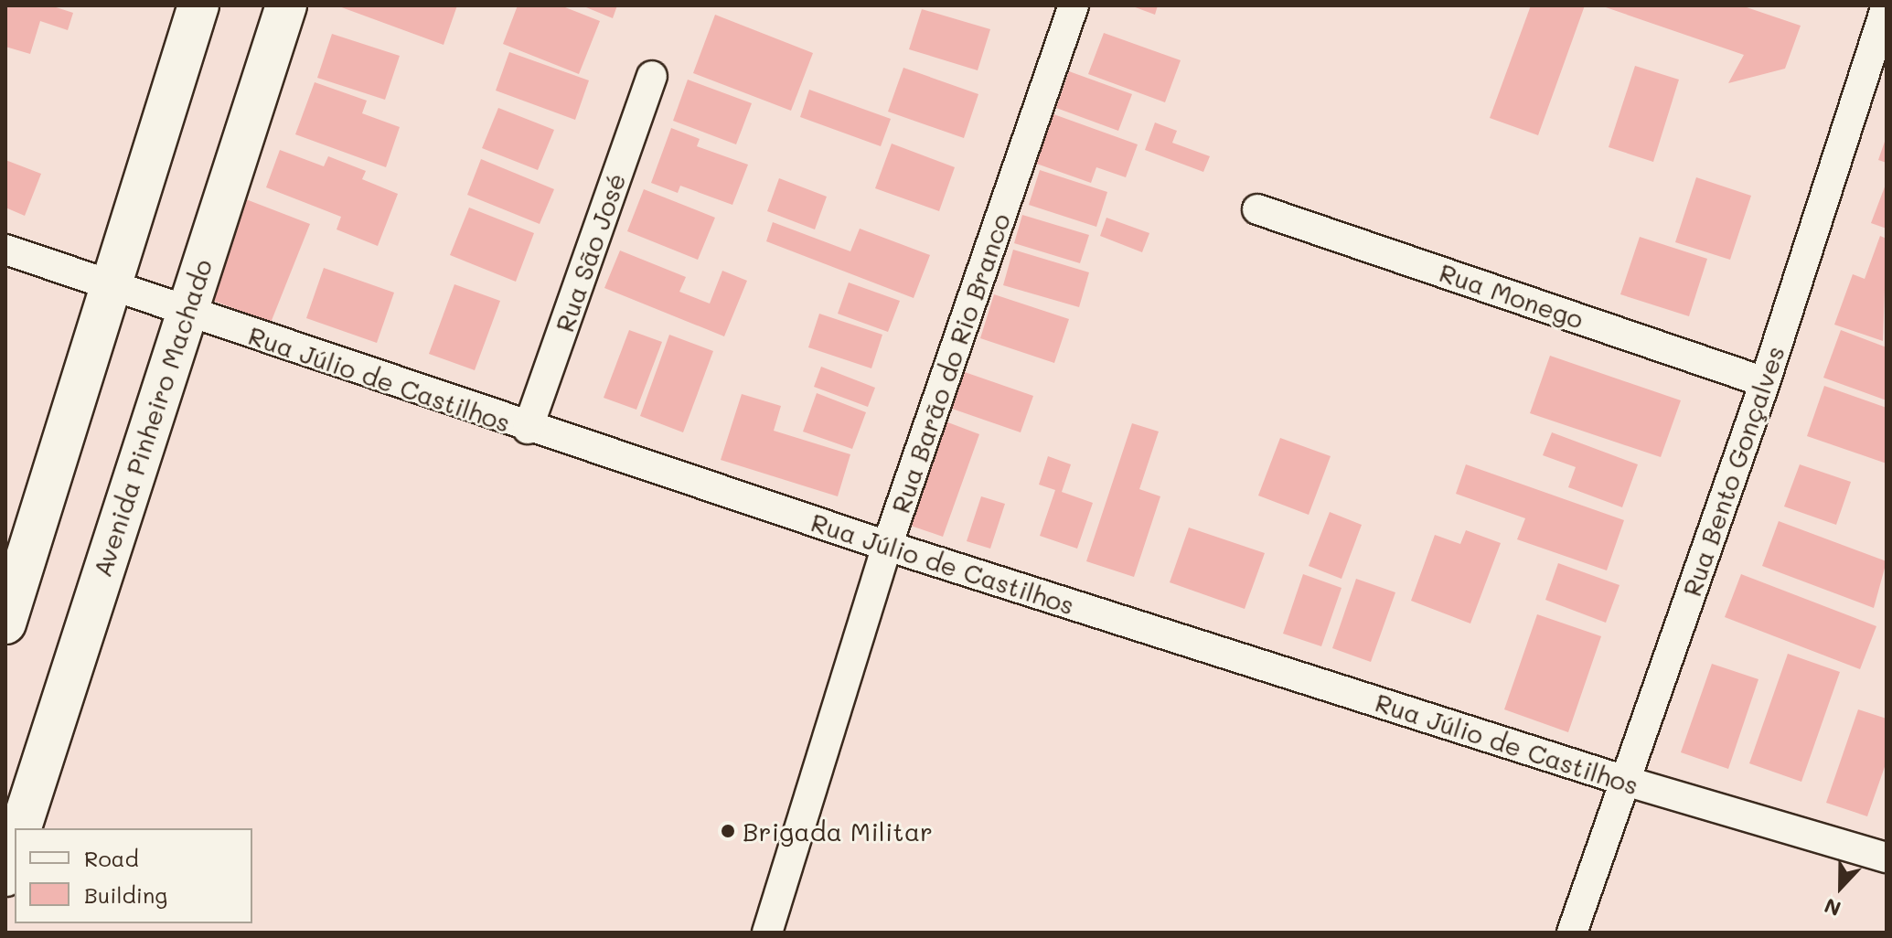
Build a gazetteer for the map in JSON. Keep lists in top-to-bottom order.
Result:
{
  "streets": {
    "street": [
      "Rua São José",
      "Rua Monego",
      "Rua Barão do Rio Branco",
      "Rua Júlio de Castilhos",
      "Avenida Pinheiro Machado",
      "Rua Bento Gonçalves"
    ]
  },
  "crossings": [
    ["Rua São José", "Rua Júlio de Castilhos"],
    ["Rua Monego", "Rua Bento Gonçalves"],
    ["Rua Barão do Rio Branco", "Rua Júlio de Castilhos"],
    ["Rua Júlio de Castilhos", "Avenida Pinheiro Machado"],
    ["Rua Júlio de Castilhos", "Rua Bento Gonçalves"]
  ],
  "places": ["Brigada Militar"],
  "legend": ["Road", "Building"],
  "north": "bottom"
}
